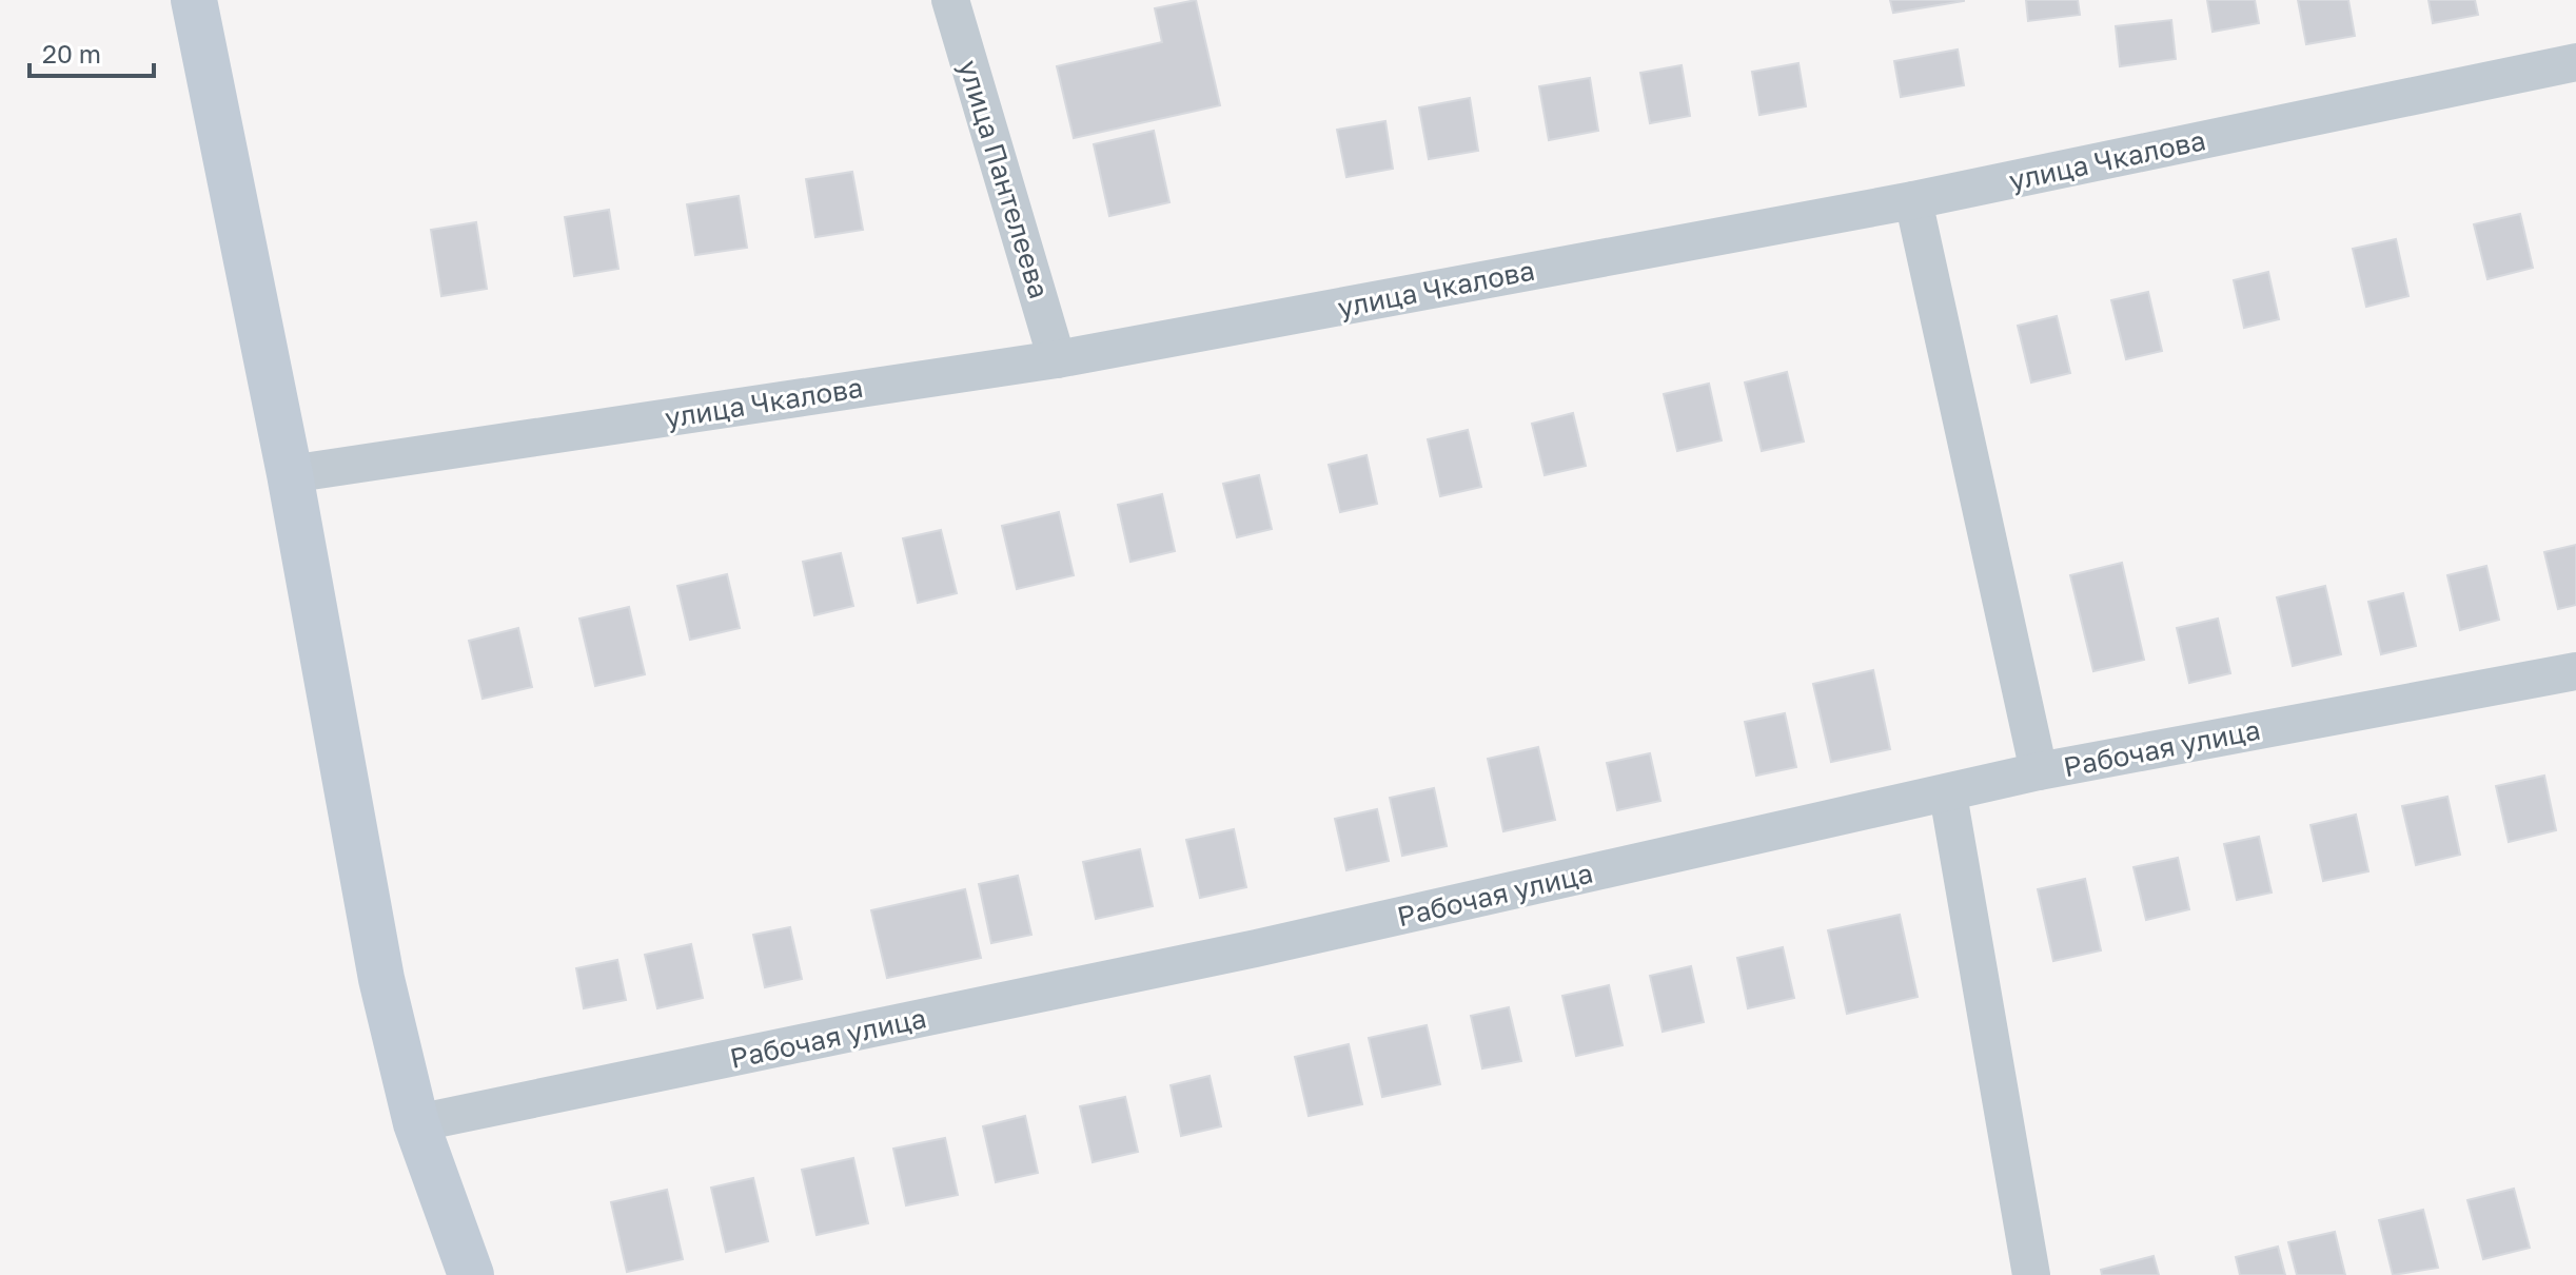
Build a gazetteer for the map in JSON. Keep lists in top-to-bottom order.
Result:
{
  "streets": {
    "street": ["улица Чкалова", "улица Пантелеева", "Рабочая улица"]
  },
  "crossings": [
    ["улица Чкалова", "улица Пантелеева"]
  ],
  "scale_bar": "20 m"
}
